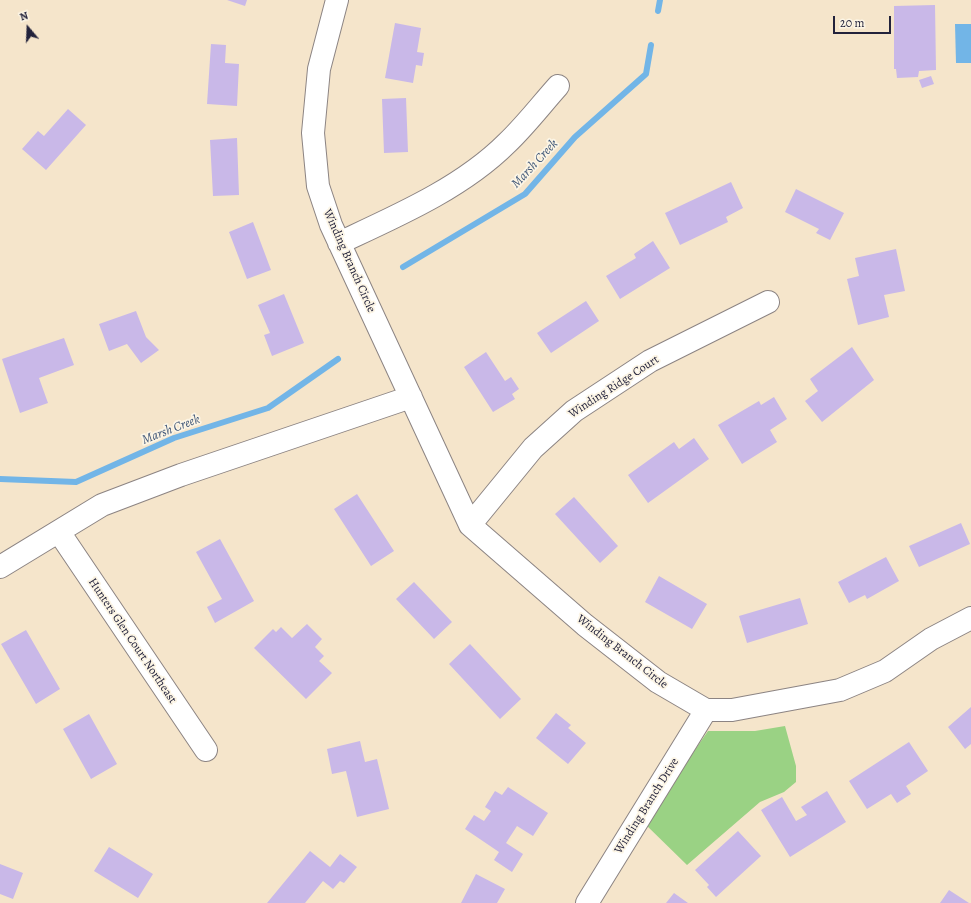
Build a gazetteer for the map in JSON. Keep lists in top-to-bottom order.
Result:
{
  "streets": {
    "street": [
      "Winding Branch Circle",
      "Winding Ridge Court",
      "Hunters Glen Court Northeast",
      "Winding Branch Drive"
    ]
  },
  "crossings": [
    ["Winding Branch Circle", "Winding Ridge Court"],
    ["Winding Branch Circle", "Winding Branch Drive"]
  ],
  "water": ["Marsh Creek"],
  "scale_bar": "20 m",
  "north": "top"
}
